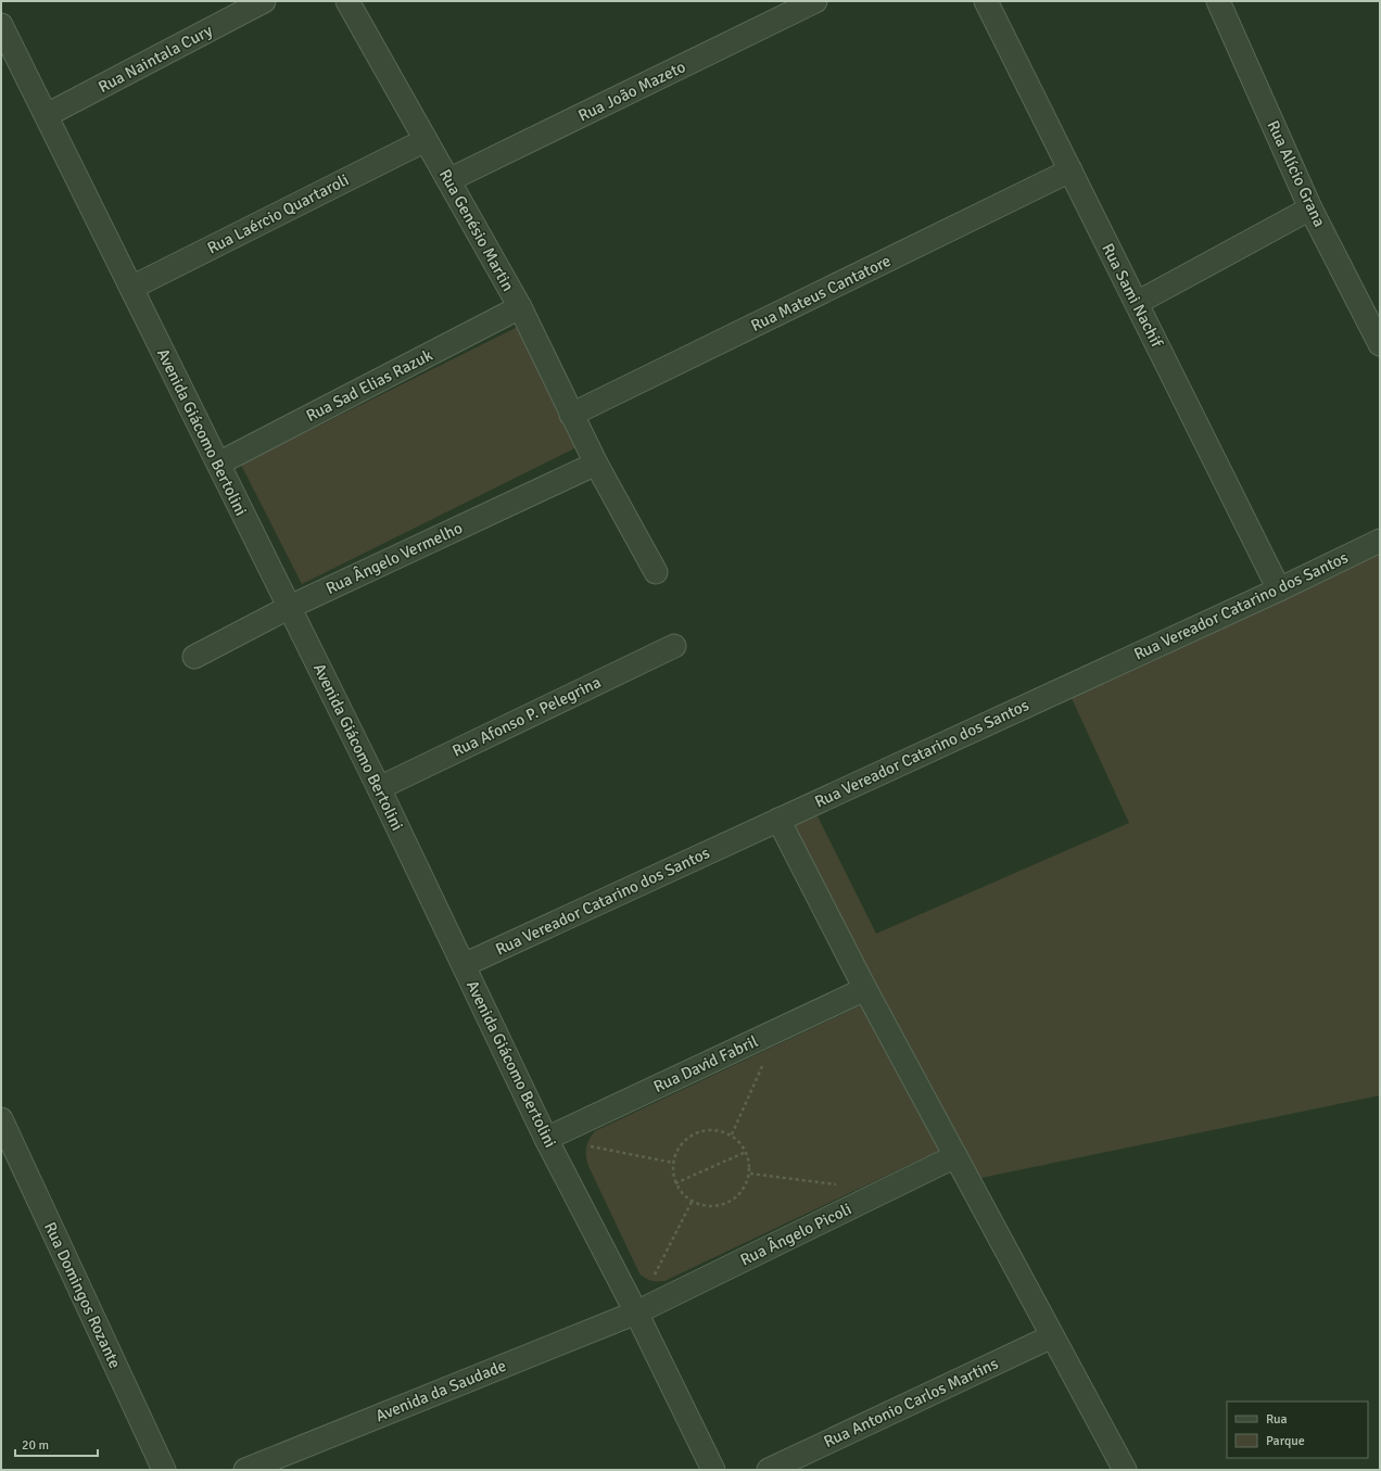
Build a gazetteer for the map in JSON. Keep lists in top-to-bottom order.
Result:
{
  "streets": {
    "street": [
      "Rua Naintala Cury",
      "Rua João Mazeto",
      "Rua Alício Grana",
      "Rua Laércio Quartaroli",
      "Rua Genésio Martin",
      "Rua Mateus Cantatore",
      "Rua Sami Nachif",
      "Rua Sad Elias Razuk",
      "Avenida Giácomo Bertolini",
      "Rua Ângelo Vermelho",
      "Rua Vereador Catarino dos Santos",
      "Rua Afonso P. Pelegrina",
      "Rua David Fabril",
      "Rua Ângelo Picoli",
      "Rua Domingos Rozante",
      "Avenida da Saudade",
      "Rua Antonio Carlos Martins"
    ]
  },
  "crossings": [
    ["Rua Naintala Cury", "Avenida Giácomo Bertolini"],
    ["Rua João Mazeto", "Rua Genésio Martin"],
    ["Rua Laércio Quartaroli", "Rua Genésio Martin"],
    ["Rua Laércio Quartaroli", "Avenida Giácomo Bertolini"],
    ["Rua Genésio Martin", "Rua Mateus Cantatore"],
    ["Rua Genésio Martin", "Rua Sad Elias Razuk"],
    ["Rua Genésio Martin", "Rua Ângelo Vermelho"],
    ["Rua Mateus Cantatore", "Rua Sami Nachif"],
    ["Rua Sami Nachif", "Rua Vereador Catarino dos Santos"],
    ["Rua Sad Elias Razuk", "Avenida Giácomo Bertolini"],
    ["Avenida Giácomo Bertolini", "Rua Ângelo Vermelho"],
    ["Avenida Giácomo Bertolini", "Rua Vereador Catarino dos Santos"],
    ["Avenida Giácomo Bertolini", "Rua Afonso P. Pelegrina"],
    ["Avenida Giácomo Bertolini", "Rua David Fabril"],
    ["Avenida Giácomo Bertolini", "Rua Ângelo Picoli"],
    ["Avenida Giácomo Bertolini", "Avenida da Saudade"],
    ["Rua Ângelo Picoli", "Avenida da Saudade"]
  ],
  "legend": ["Rua", "Parque"],
  "scale_bar": "20 m"
}
